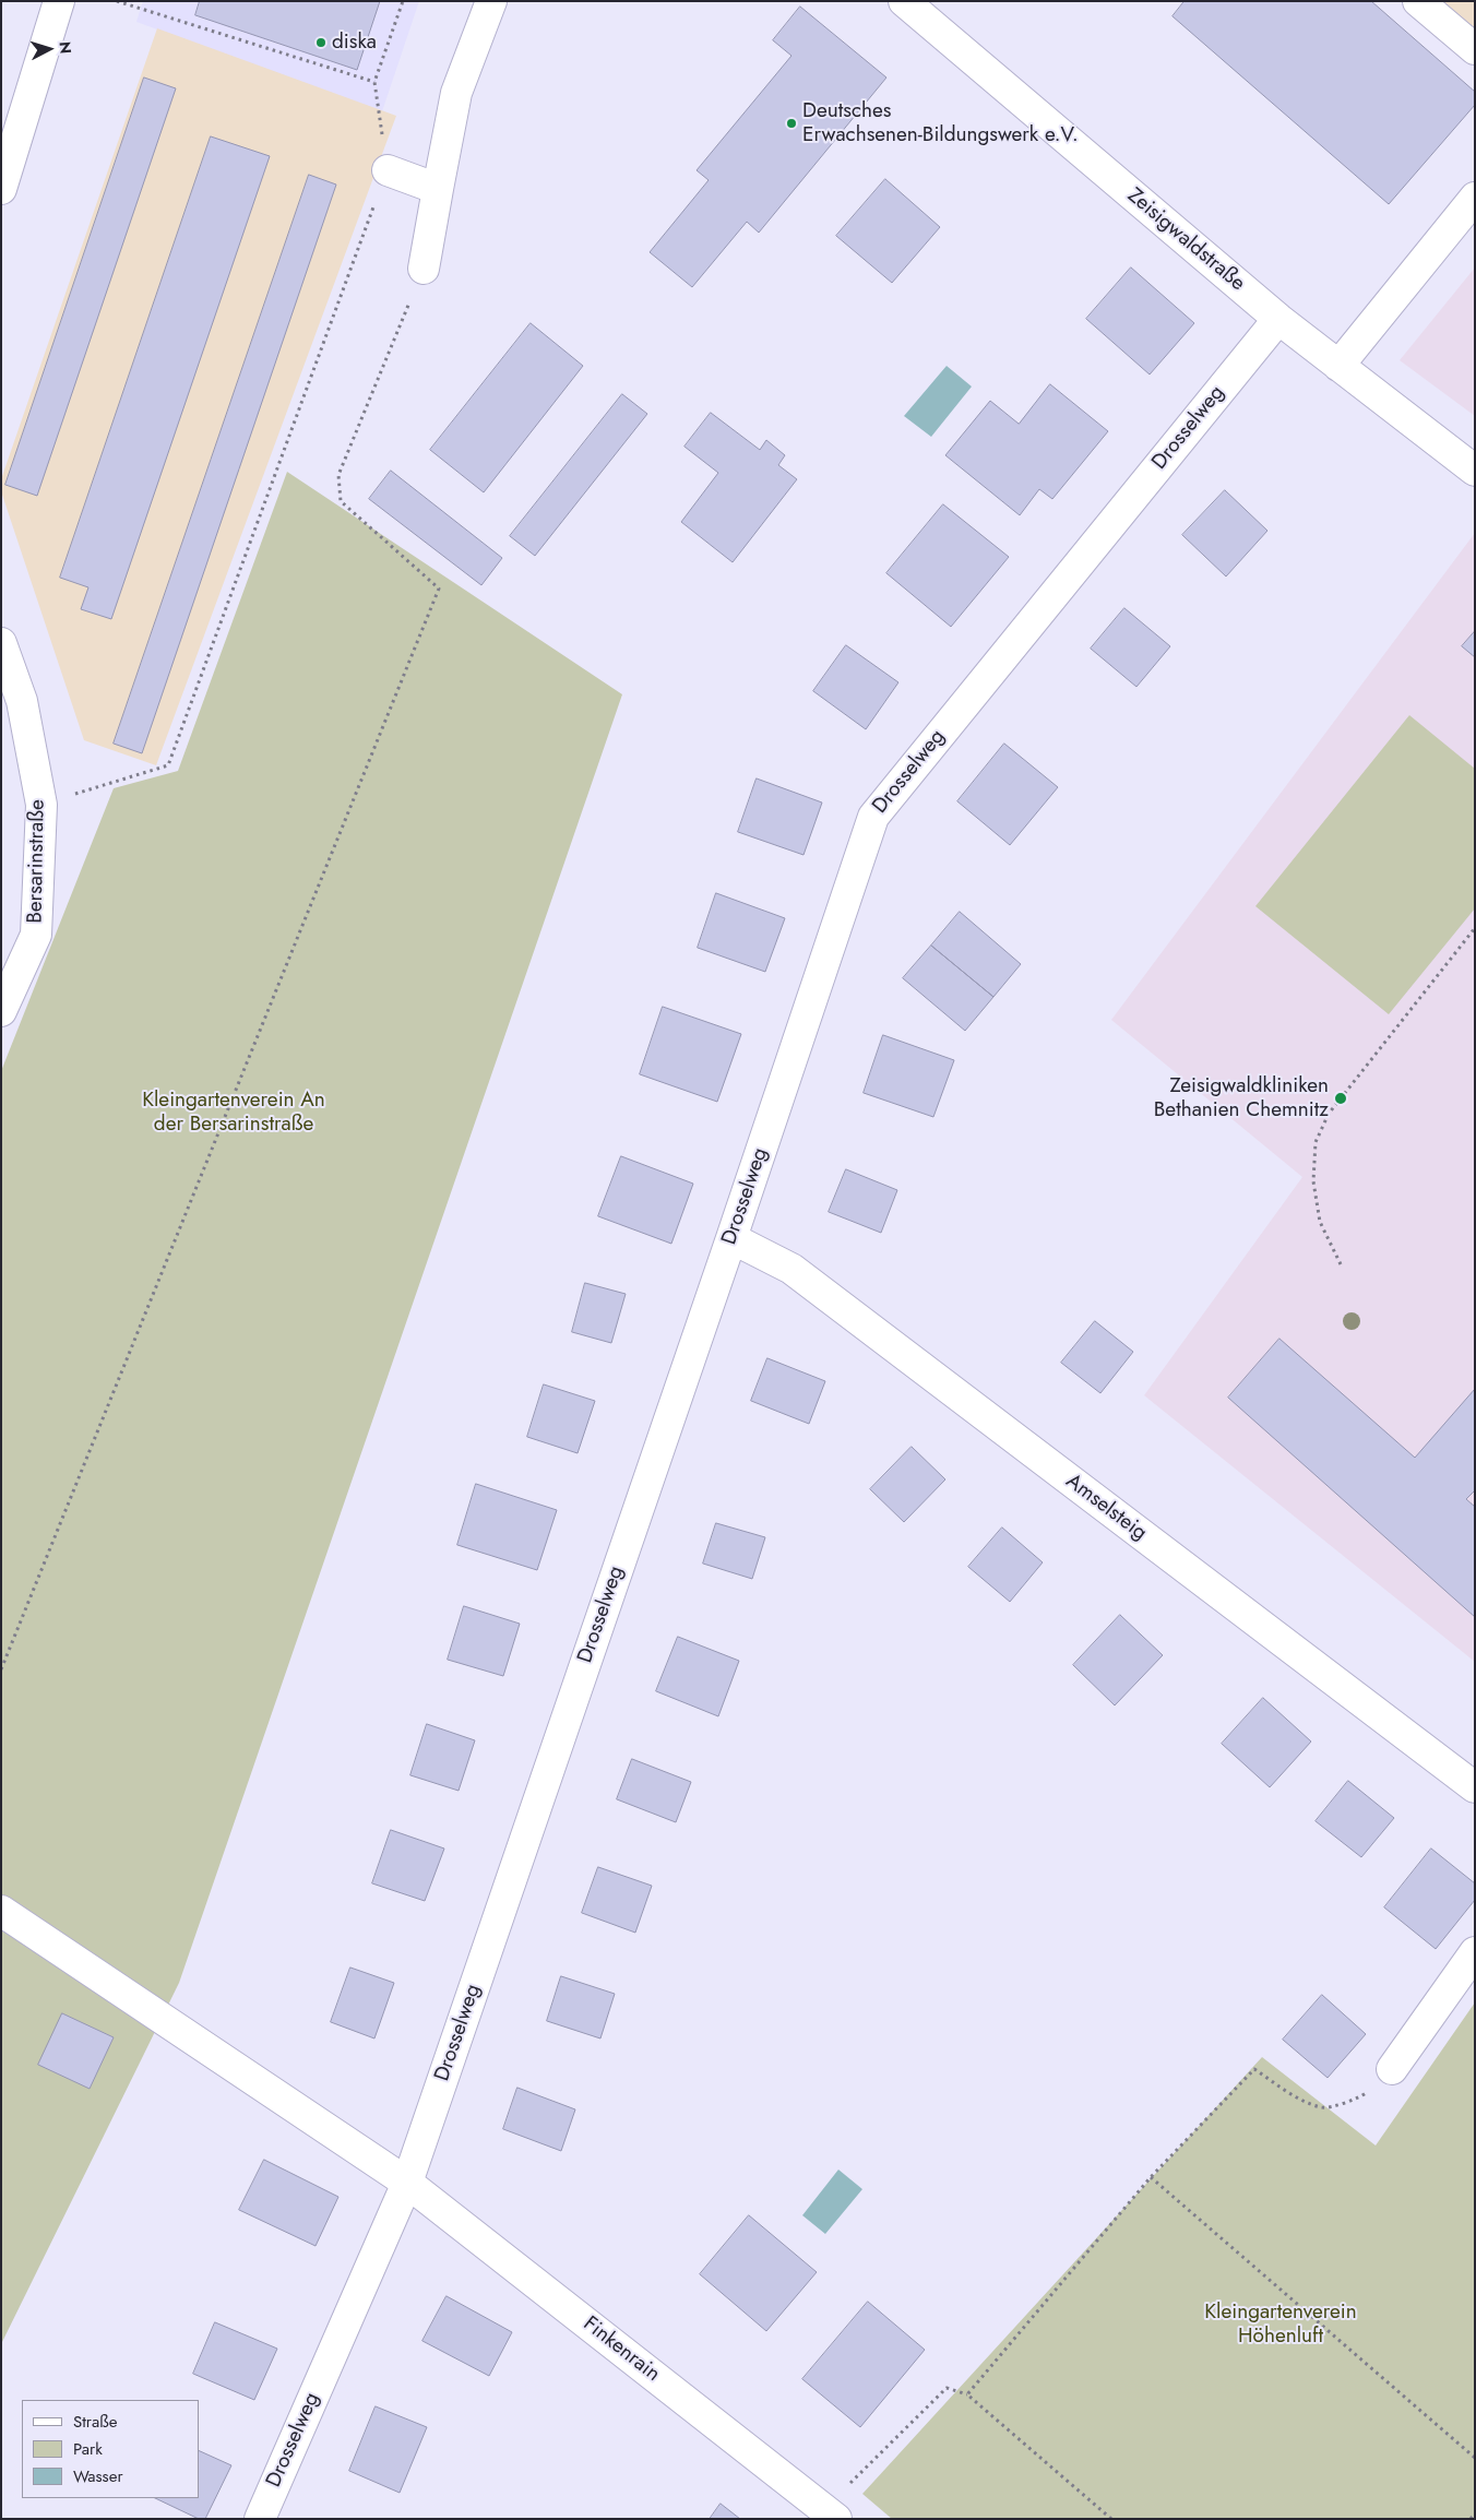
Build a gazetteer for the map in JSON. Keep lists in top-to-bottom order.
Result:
{
  "streets": {
    "street": [
      "Zeisigwaldstraße",
      "Drosselweg",
      "Bersarinstraße",
      "Amselsteig",
      "Finkenrain"
    ]
  },
  "crossings": [
    ["Zeisigwaldstraße", "Drosselweg"],
    ["Drosselweg", "Amselsteig"],
    ["Drosselweg", "Finkenrain"]
  ],
  "parks": ["Kleingartenverein An der Bersarinstraße", "Kleingartenverein Höhenluft"],
  "places": ["diska", "Deutsches Erwachsenen-Bildungswerk e.V.", "Zeisigwaldkliniken Bethanien Chemnitz"],
  "legend": ["Straße", "Park", "Wasser"],
  "north": "right"
}
